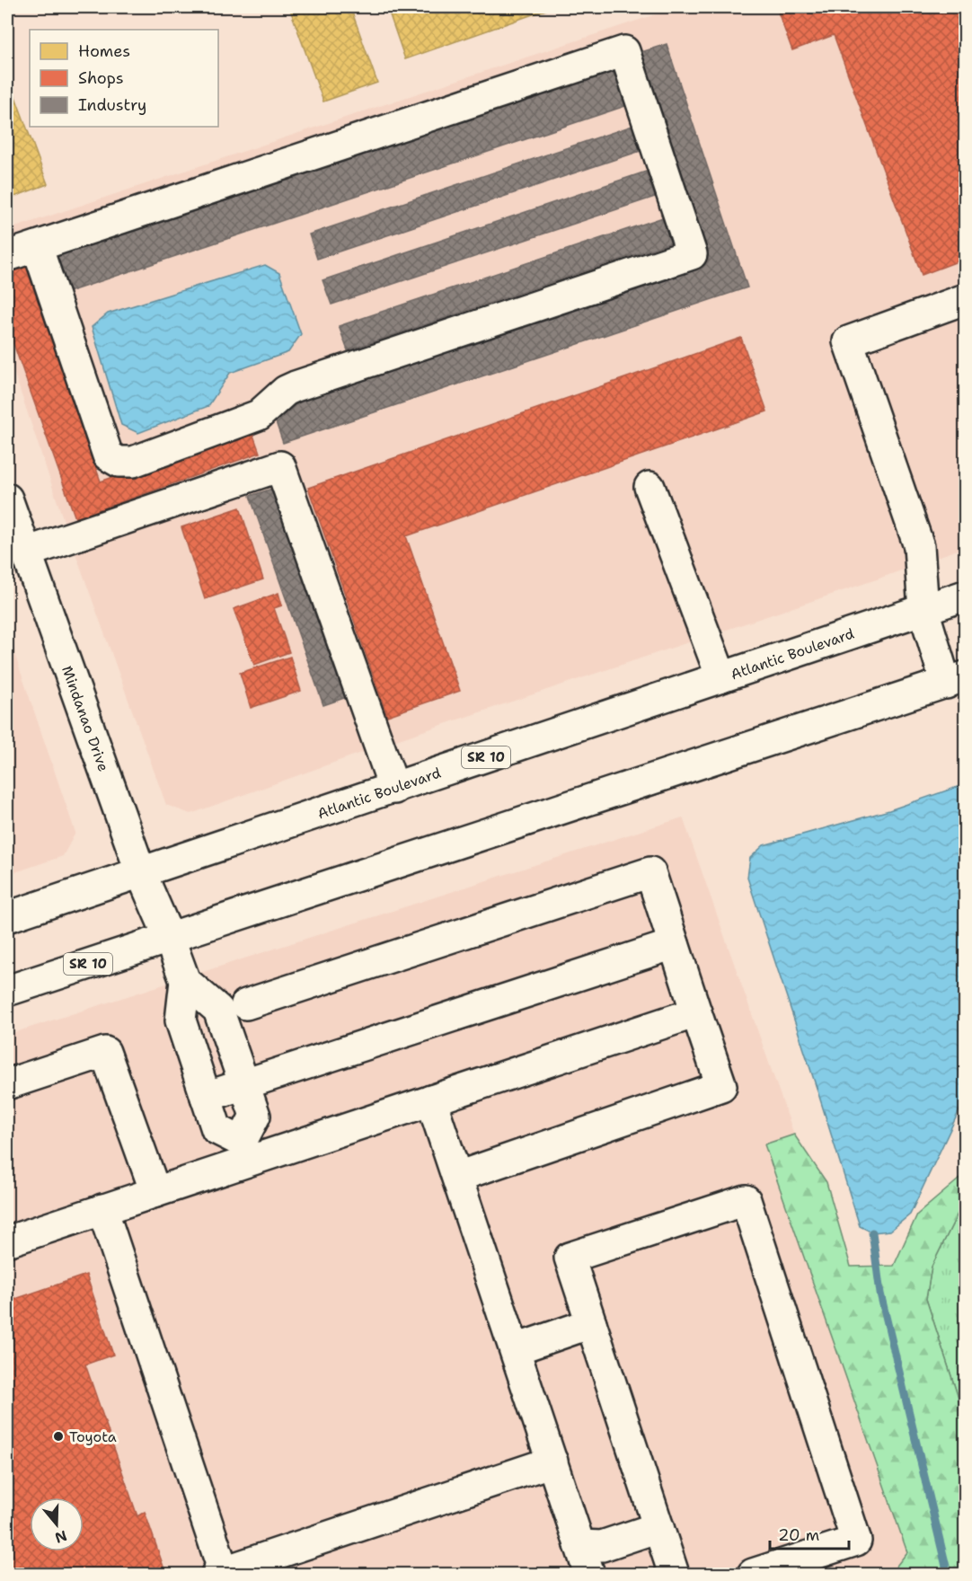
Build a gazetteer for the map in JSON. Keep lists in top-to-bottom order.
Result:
{
  "streets": {
    "main road": ["Atlantic Boulevard", "Mindanao Drive", "SR 10"]
  },
  "crossings": [
    ["Atlantic Boulevard", "Mindanao Drive"],
    ["Mindanao Drive", "SR 10"]
  ],
  "places": ["Toyota"],
  "legend": ["Homes", "Shops", "Industry"],
  "scale_bar": "20 m",
  "north": "bottom"
}
